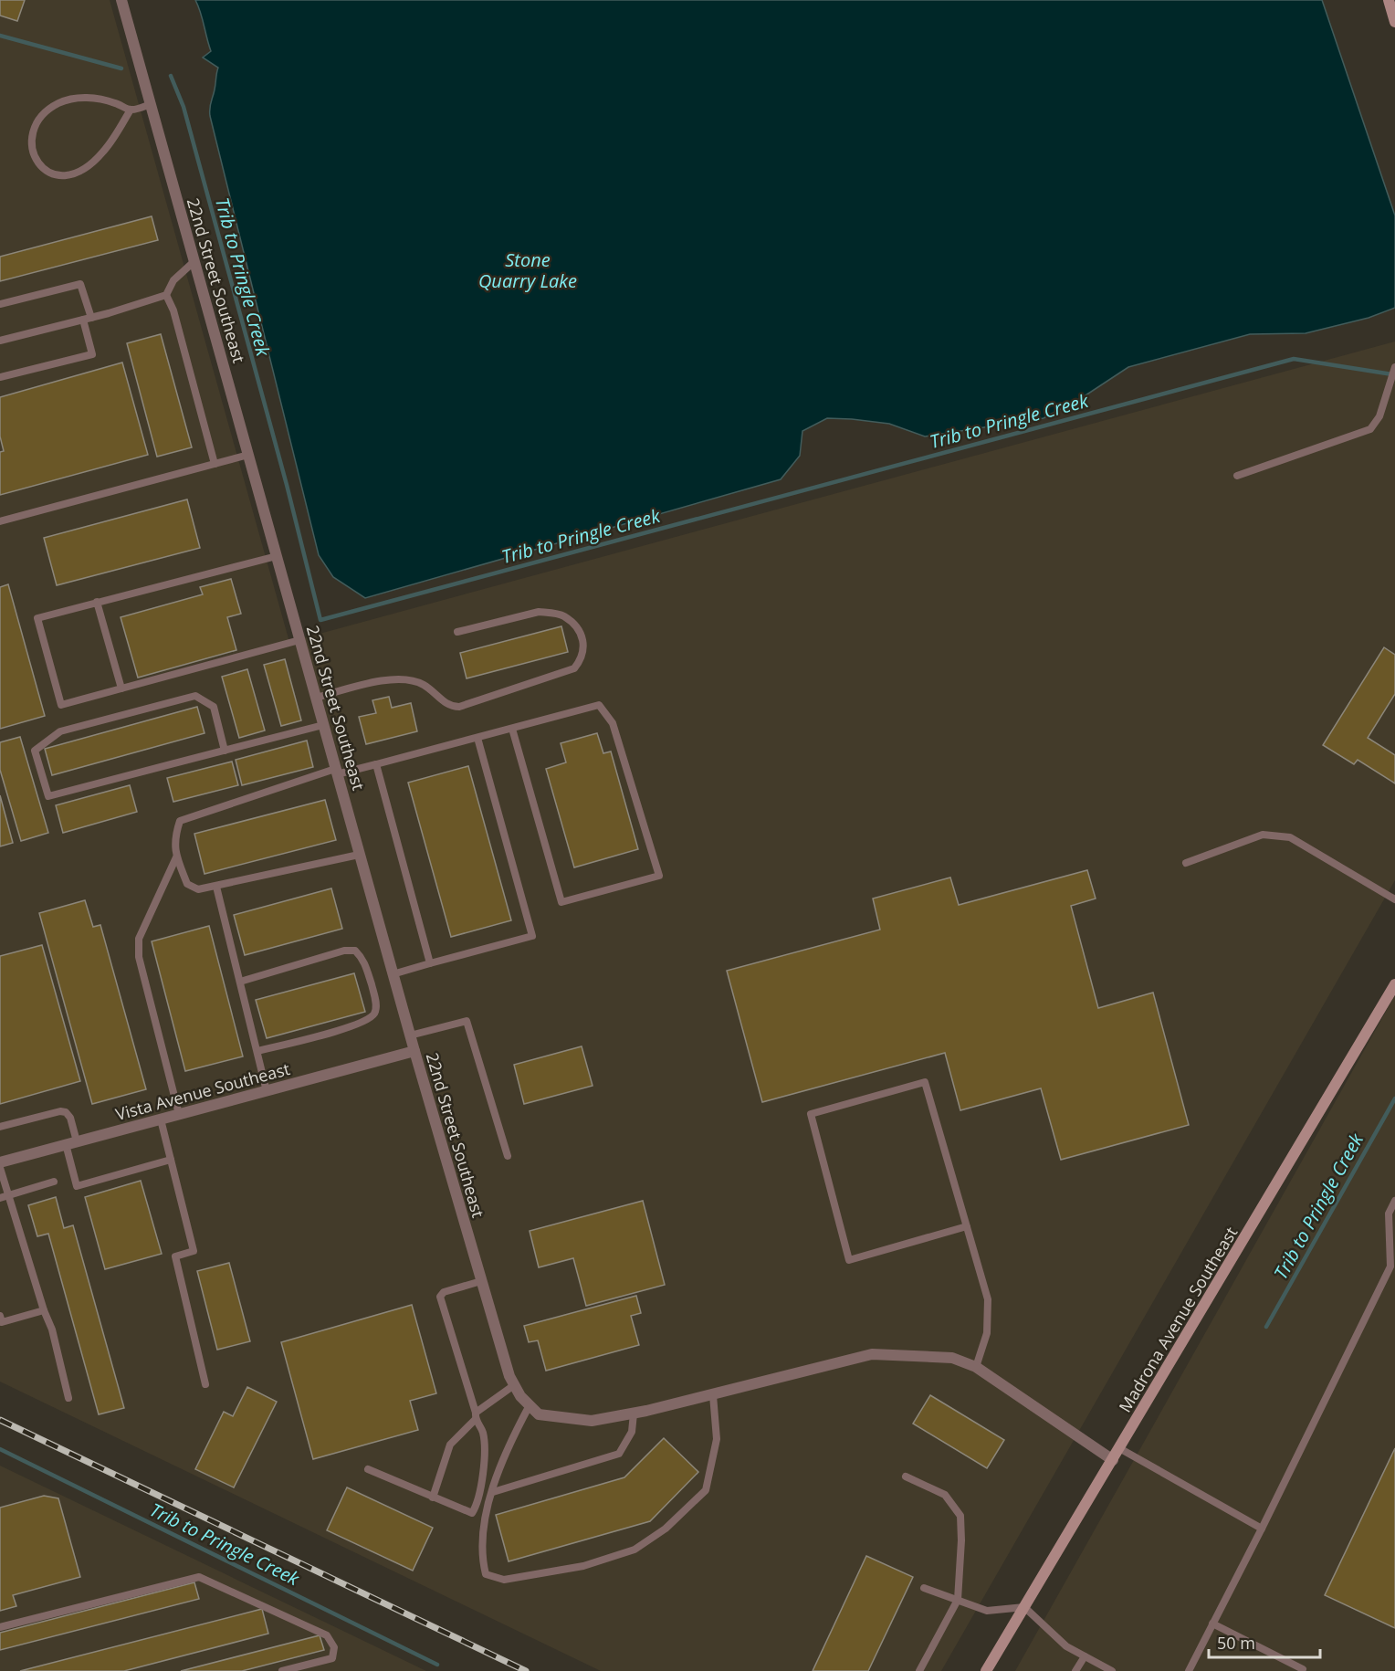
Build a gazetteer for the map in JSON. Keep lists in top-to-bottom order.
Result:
{
  "streets": {
    "main road": ["Madrona Avenue Southeast"],
    "street": ["22nd Street Southeast", "Vista Avenue Southeast"]
  },
  "crossings": [
    ["22nd Street Southeast", "Vista Avenue Southeast"]
  ],
  "water": ["Stone Quarry Lake", "Trib to Pringle Creek"],
  "scale_bar": "50 m"
}
